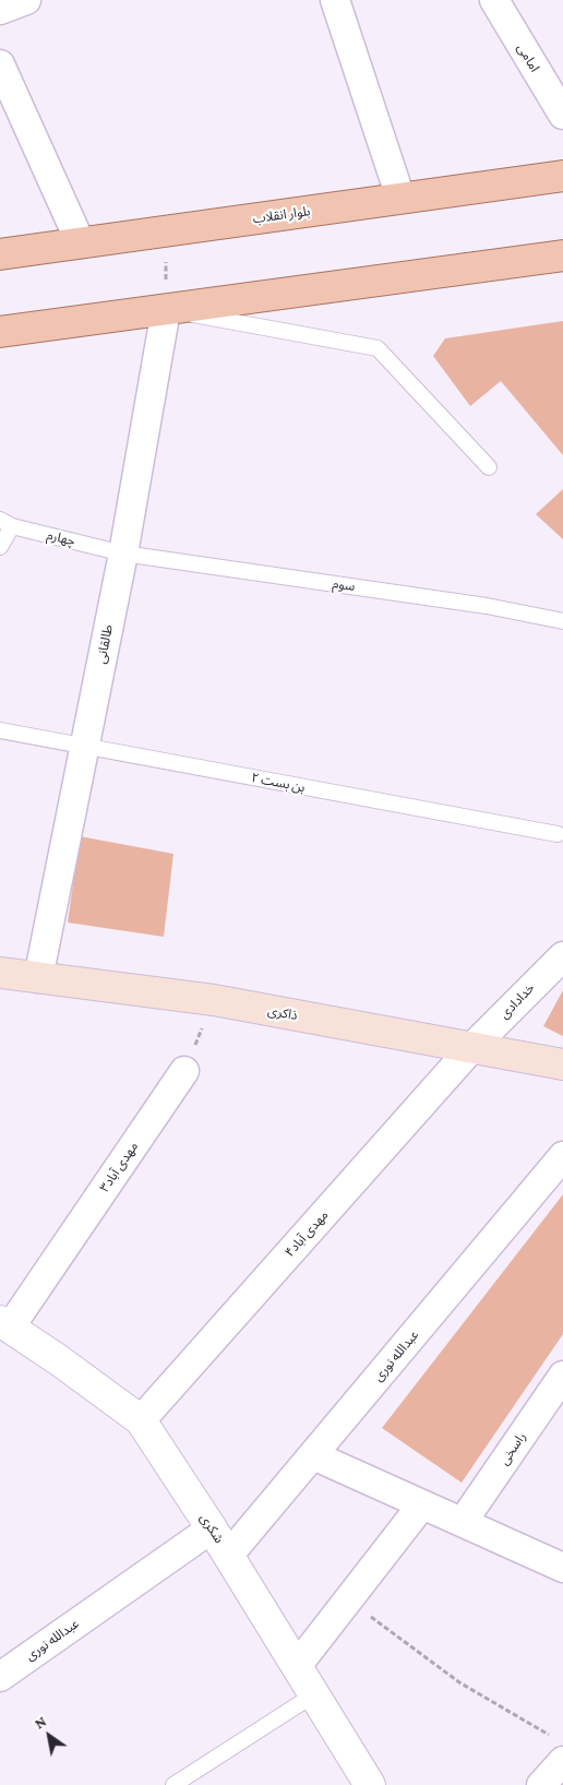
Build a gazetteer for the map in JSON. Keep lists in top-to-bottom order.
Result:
{
  "streets": {
    "main road": ["بلوار انقلاب", "ذاکری"],
    "street": [
      "امامی",
      "طالقانی",
      "خدادادی",
      "مهدی آباد۳",
      "مهدی آباد۴",
      "عبدالله نوری",
      "راسخی",
      "شکری"
    ],
    "lane": ["چهارم", "سوم", "بن بست ۲"]
  },
  "crossings": [
    ["چهارم", "سوم"],
    ["چهارم", "طالقانی"],
    ["سوم", "طالقانی"],
    ["طالقانی", "بن بست ۲"],
    ["طالقانی", "ذاکری"],
    ["خدادادی", "ذاکری"],
    ["خدادادی", "مهدی آباد۴"],
    ["ذاکری", "مهدی آباد۴"],
    ["مهدی آباد۳", "شکری"],
    ["مهدی آباد۴", "شکری"],
    ["عبدالله نوری", "شکری"]
  ],
  "north": "top left"
}
